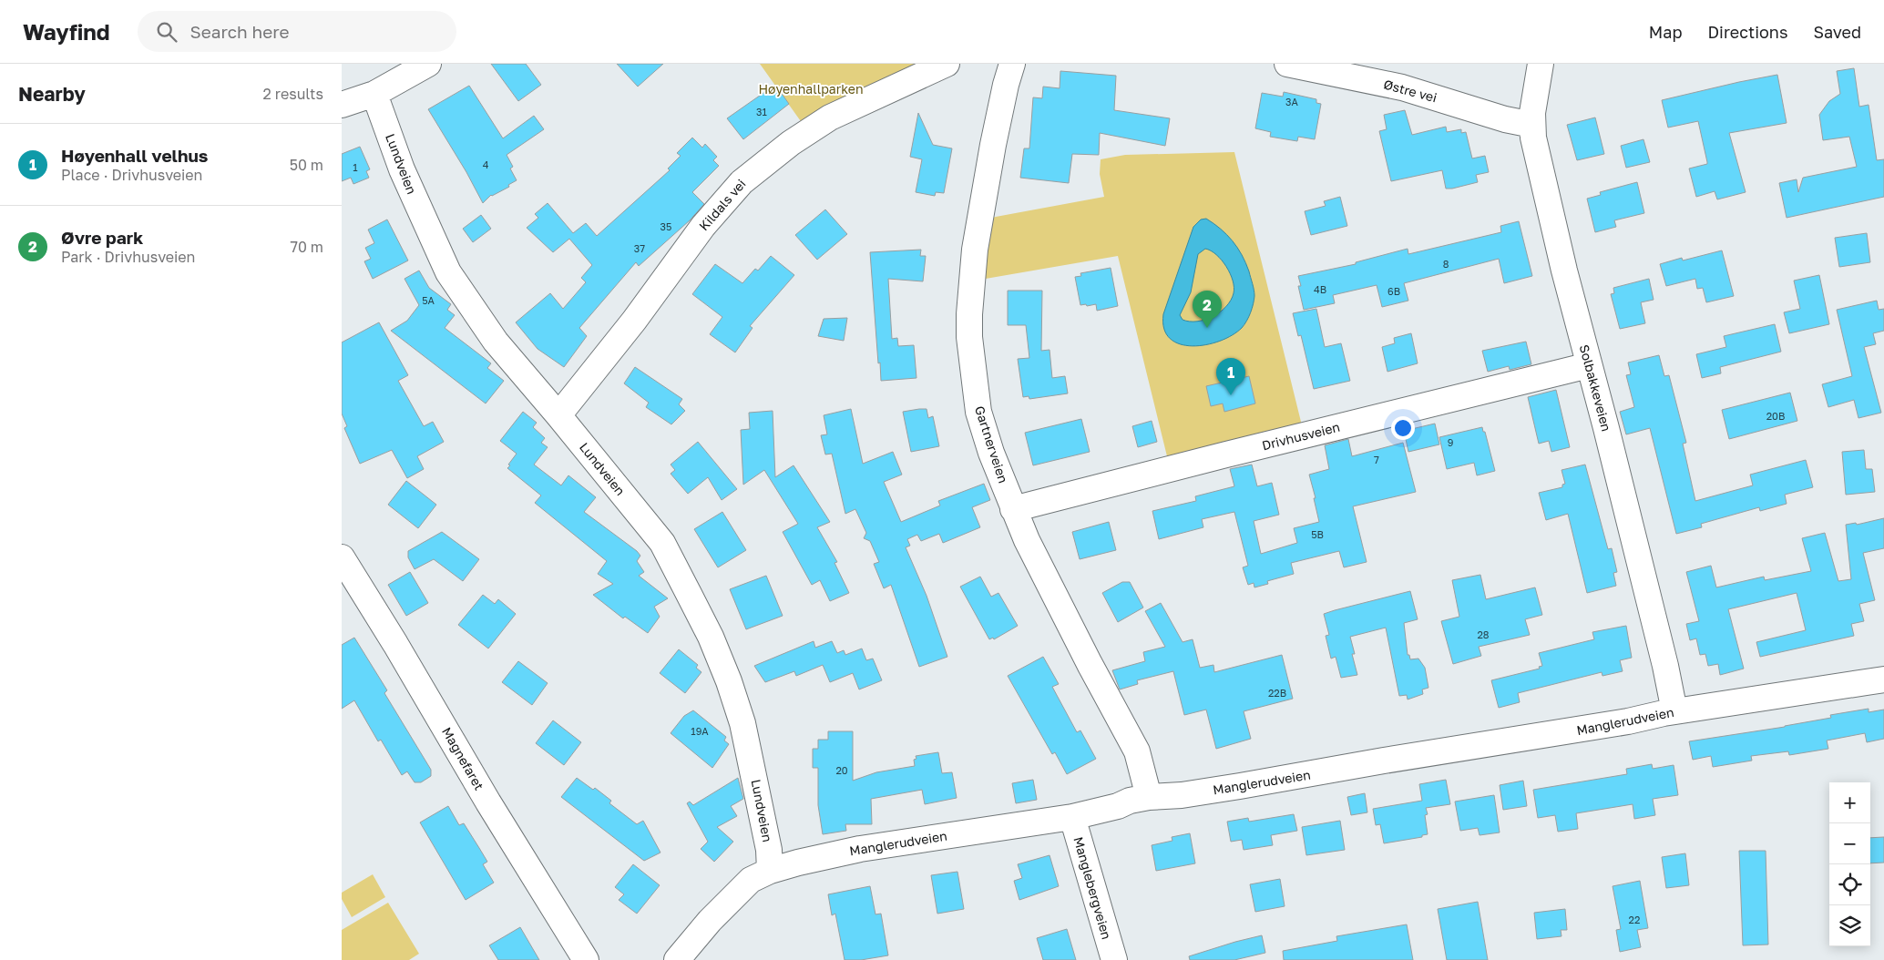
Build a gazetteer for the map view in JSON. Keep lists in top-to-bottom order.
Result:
{
  "streets": {
    "street": [
      "Østre vei",
      "Lundveien",
      "Kildals vei",
      "Solbakkeveien",
      "Drivhusveien",
      "Gartnerveien",
      "Manglerudveien",
      "Magnefaret",
      "Manglebergveien"
    ]
  },
  "crossings": [
    ["Østre vei", "Solbakkeveien"],
    ["Lundveien", "Kildals vei"],
    ["Lundveien", "Manglerudveien"],
    ["Solbakkeveien", "Drivhusveien"],
    ["Solbakkeveien", "Manglerudveien"],
    ["Drivhusveien", "Gartnerveien"],
    ["Gartnerveien", "Manglerudveien"],
    ["Manglerudveien", "Manglebergveien"]
  ],
  "parks": ["Høyenhallparken"],
  "house_numbers": [
    "3A",
    "31",
    "4",
    "1",
    "35",
    "37",
    "8",
    "4B",
    "6B",
    "5A",
    "20B",
    "9",
    "7",
    "5B",
    "28",
    "22B",
    "19A",
    "20",
    "22"
  ],
  "page": {
    "header": "Wayfind",
    "search": "Search here",
    "nav": ["Map", "Directions", "Saved"],
    "heading": ["Nearby", "2 results"],
    "list": [
      {
        "mark": "1",
        "name": "Høyenhall velhus",
        "note": "Place · Drivhusveien",
        "value": "50 m"
      },
      {
        "mark": "2",
        "name": "Øvre park",
        "note": "Park · Drivhusveien",
        "value": "70 m"
      }
    ],
    "pins": ["2", "1"],
    "map_buttons": ["+", "−"]
  }
}
